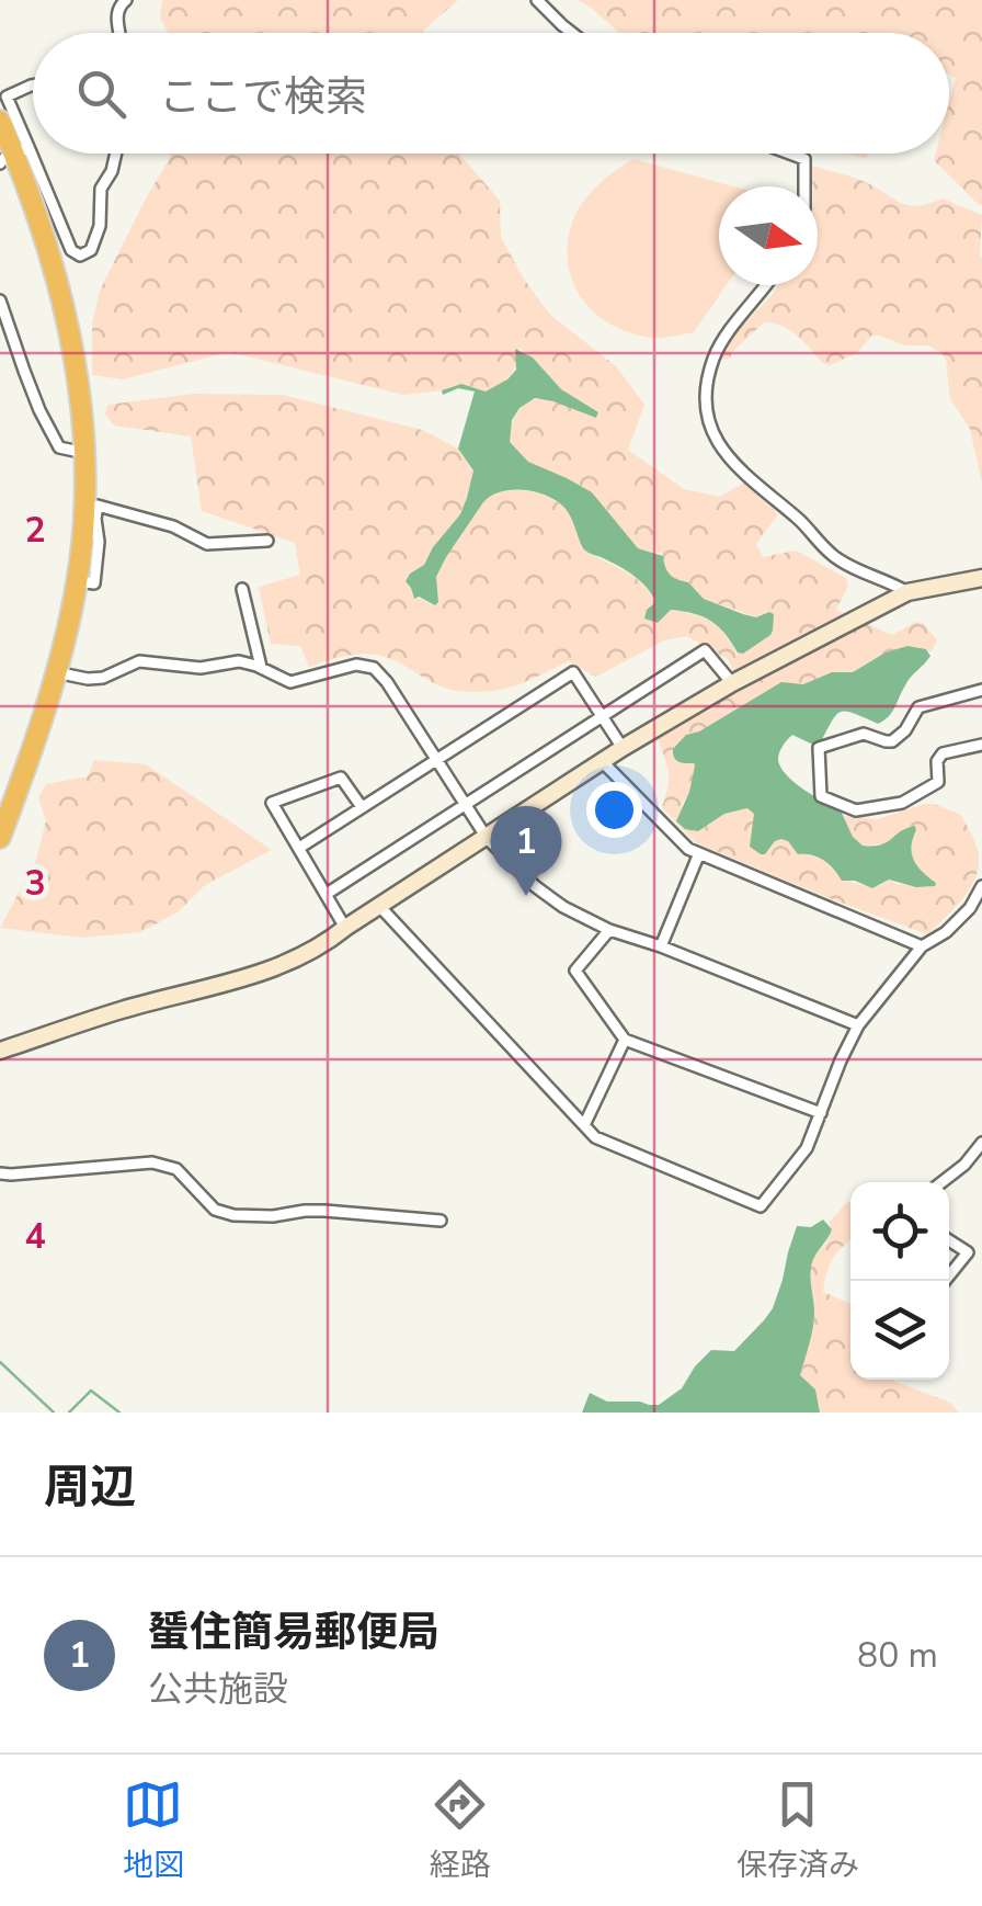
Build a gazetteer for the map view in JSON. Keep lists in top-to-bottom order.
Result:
{
  "north": "right",
  "page": {
    "search": "ここで検索",
    "pins": "1",
    "heading": "周辺",
    "list": [
      {
        "mark": "1",
        "name": "蜑住簡易郵便局",
        "note": "公共施設",
        "value": "80 m"
      }
    ],
    "nav": ["地図", "経路", "保存済み"]
  },
  "grid": {
    "rows": ["2", "3", "4"]
  }
}
